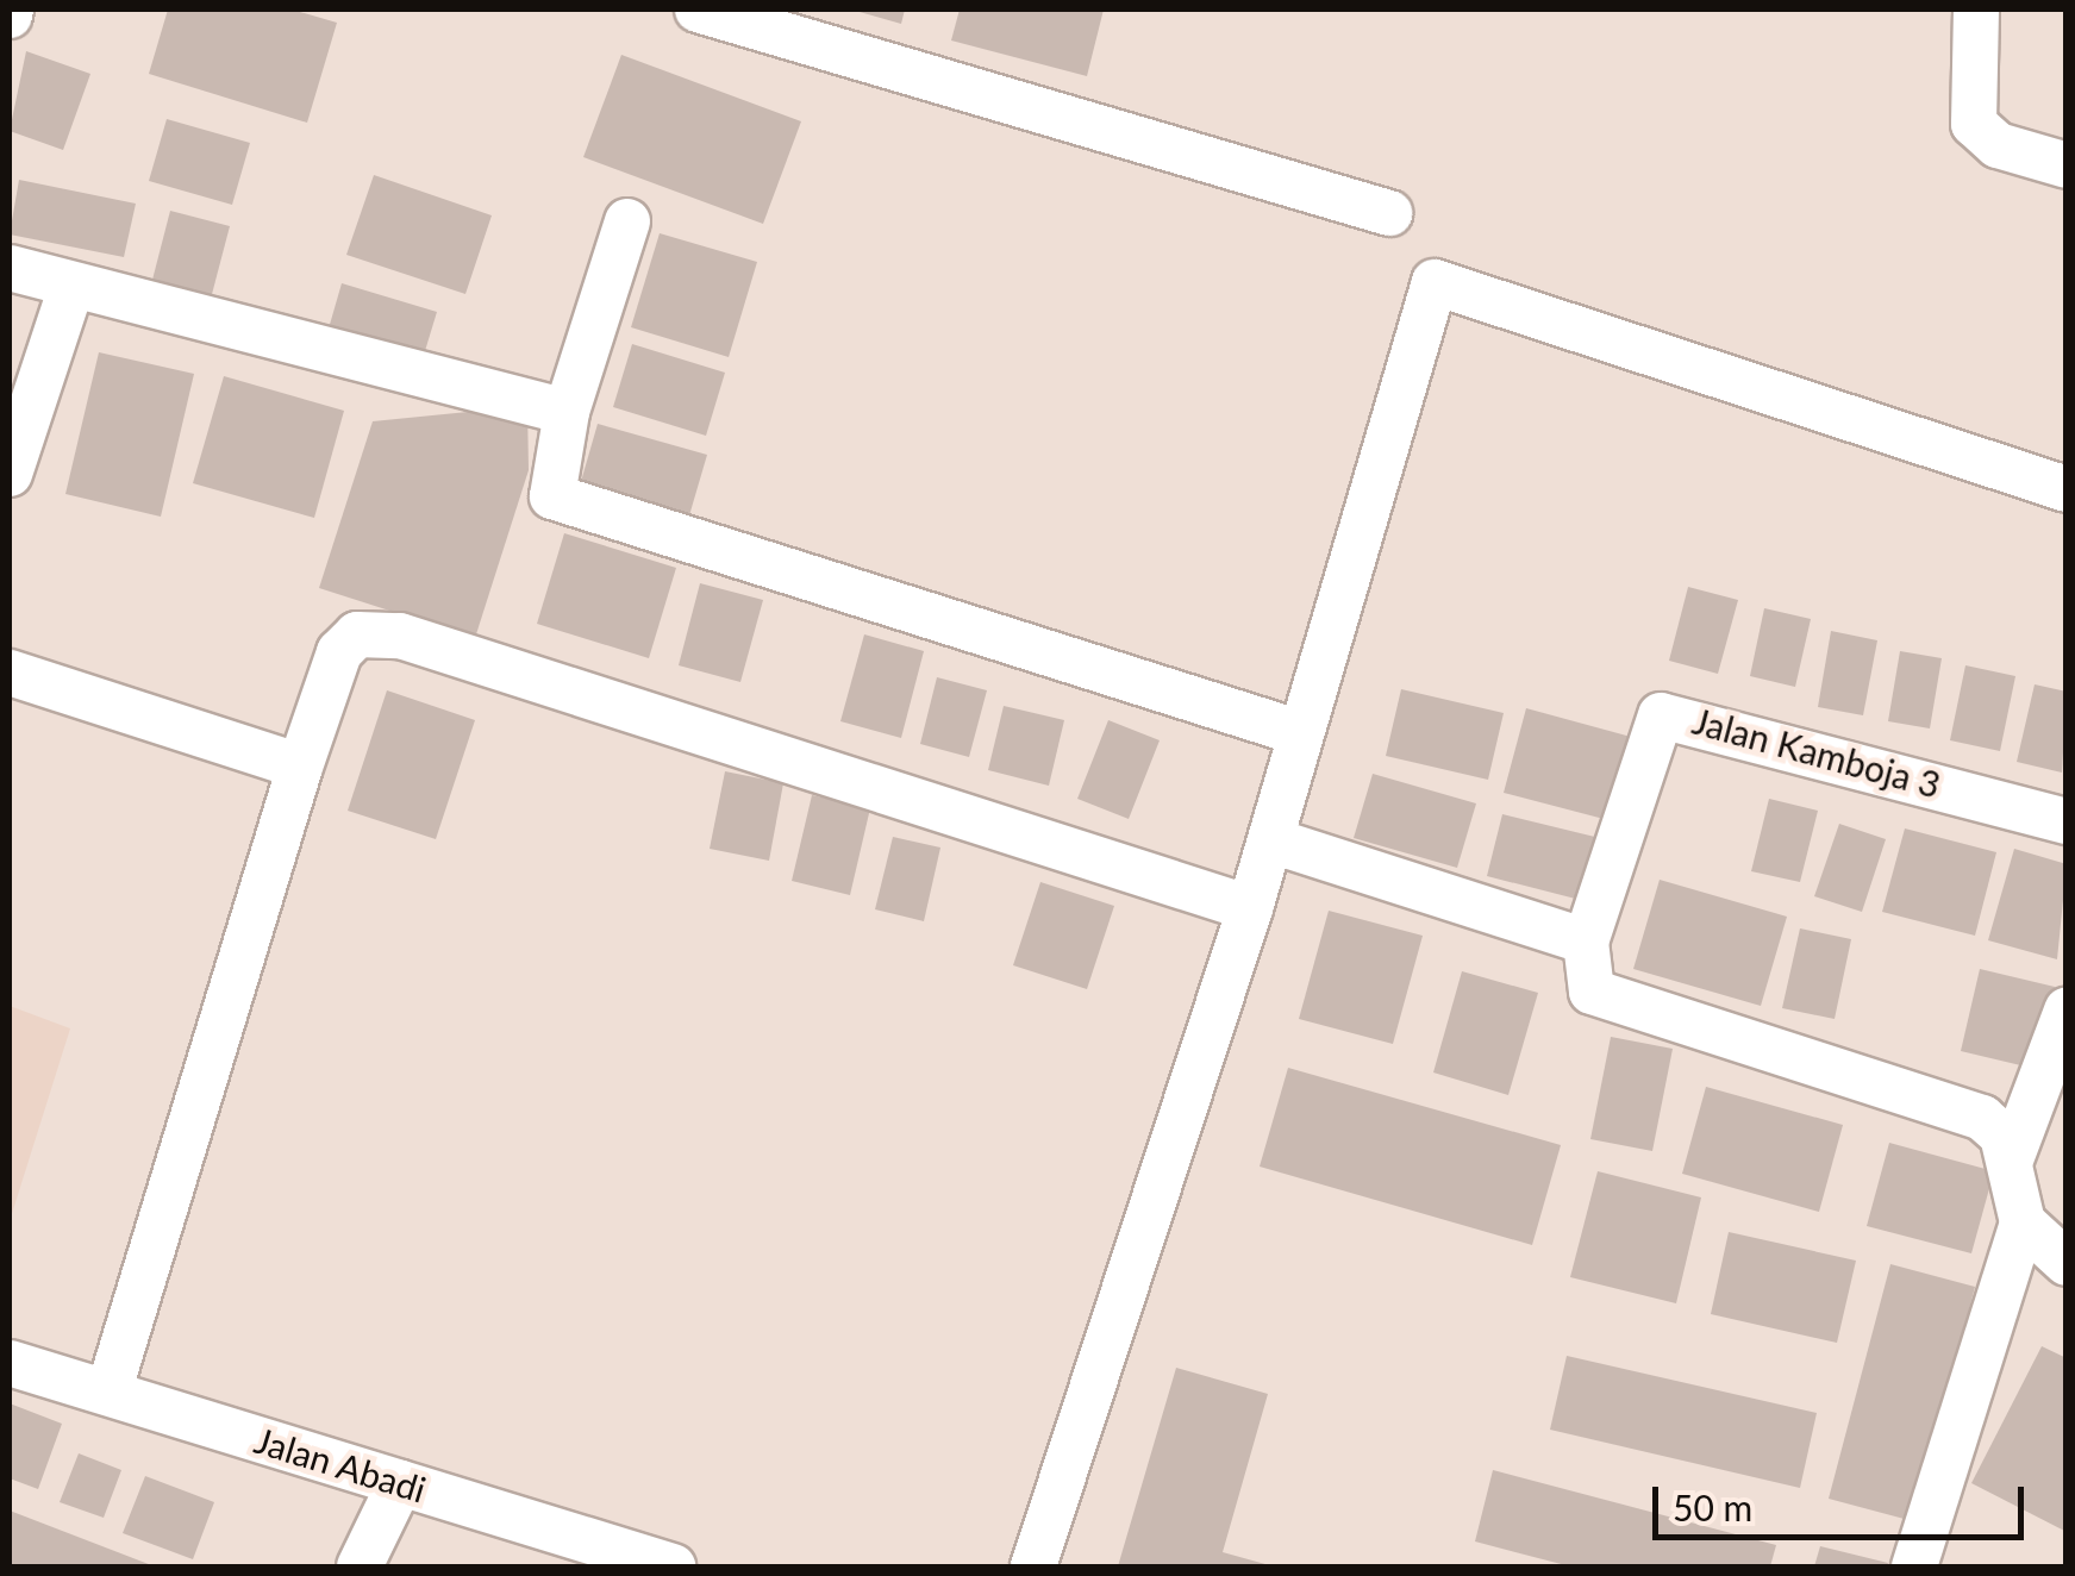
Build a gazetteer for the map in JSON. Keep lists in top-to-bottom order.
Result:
{
  "streets": {
    "street": ["Jalan Kamboja 3", "Jalan Abadi"]
  },
  "scale_bar": "50 m"
}
